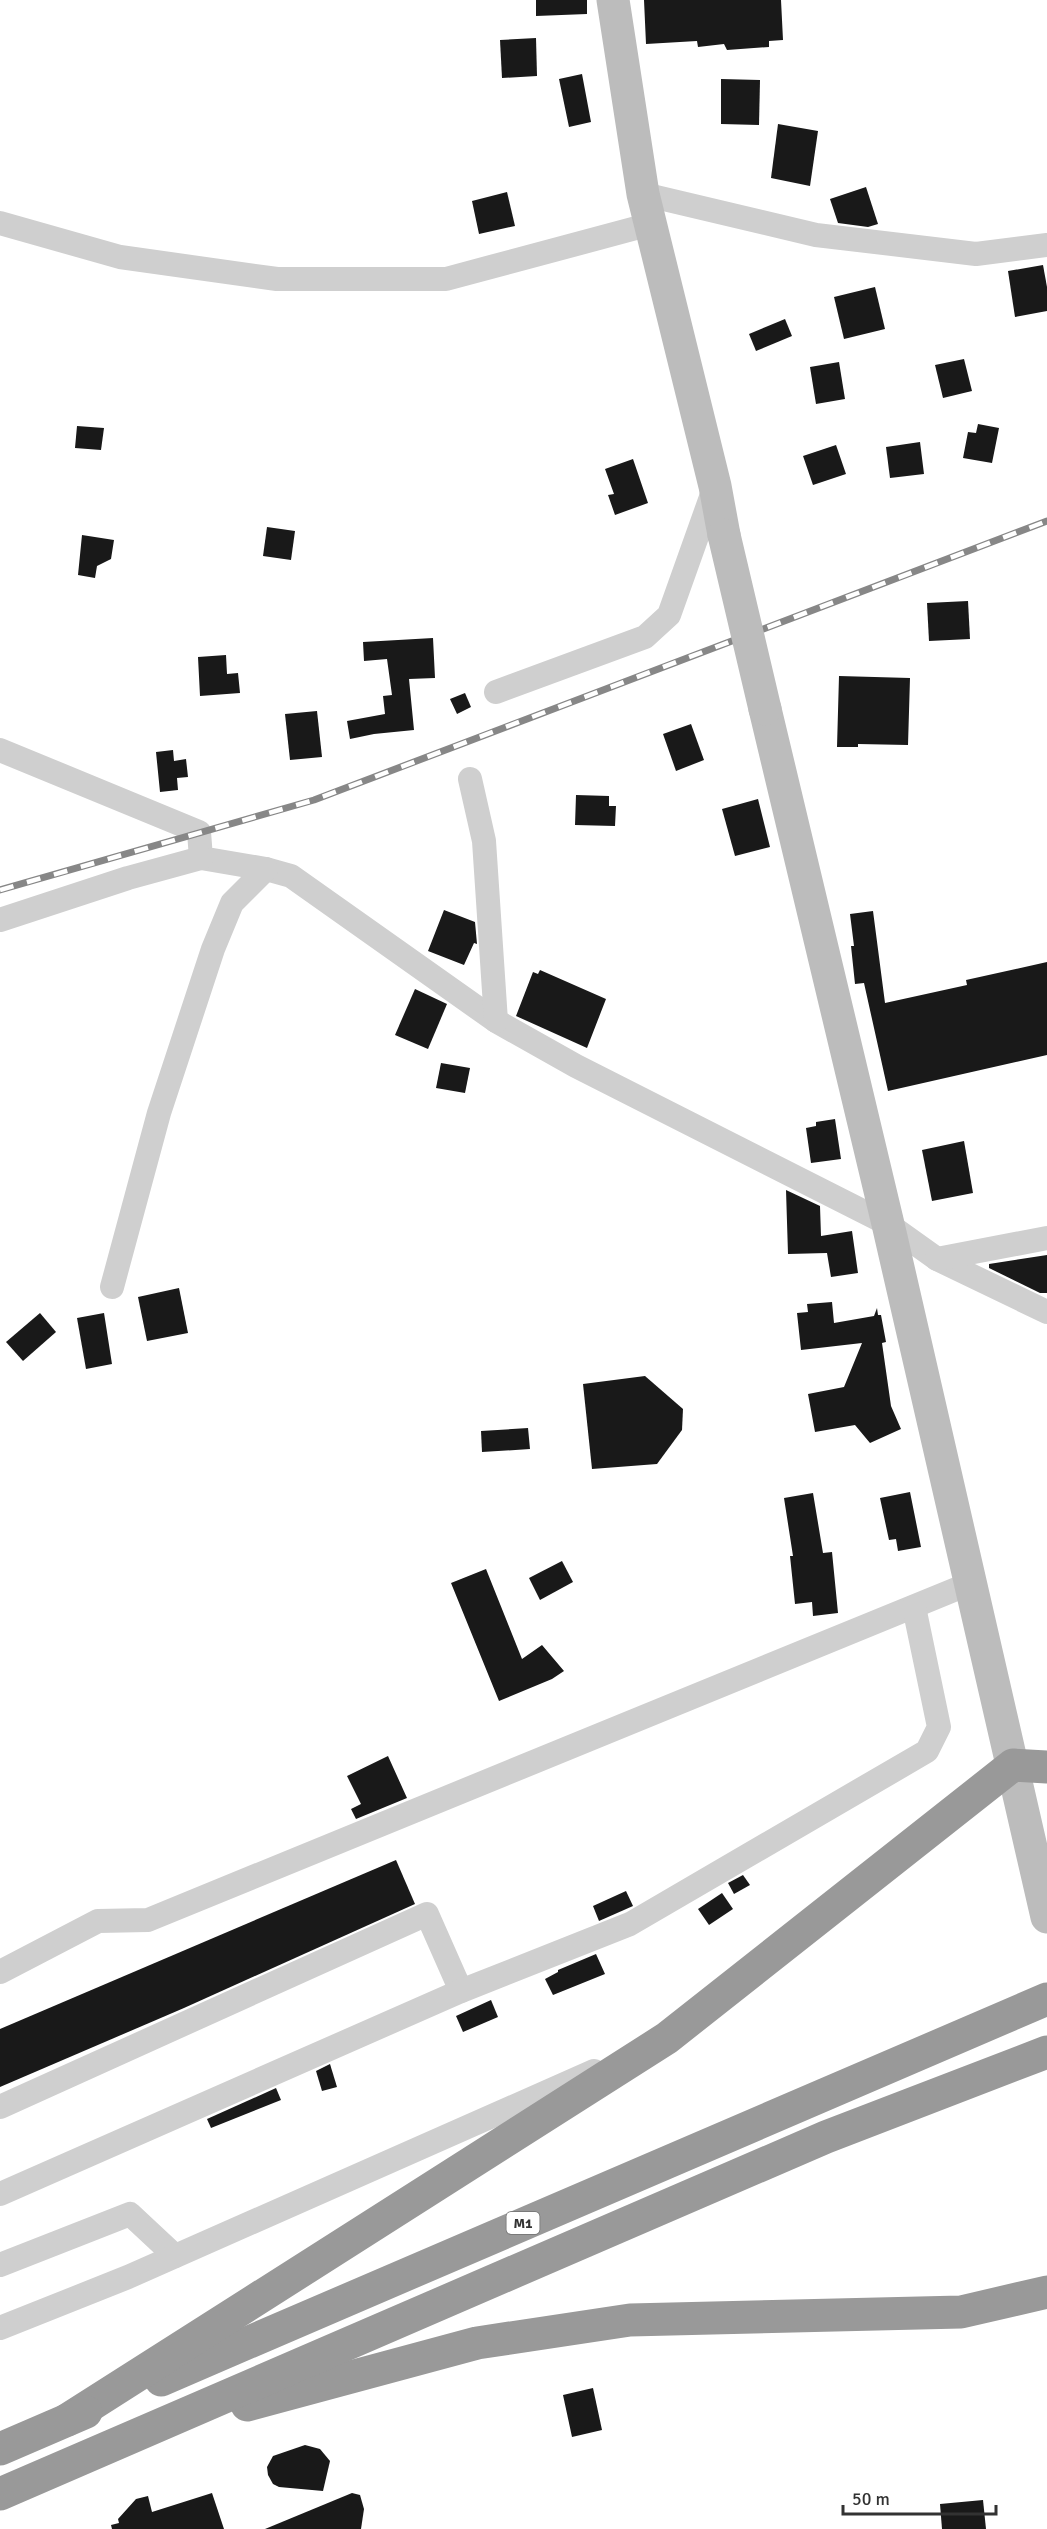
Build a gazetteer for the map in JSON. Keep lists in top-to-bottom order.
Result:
{
  "streets": {
    "highway": ["M1"]
  },
  "scale_bar": "50 m"
}
